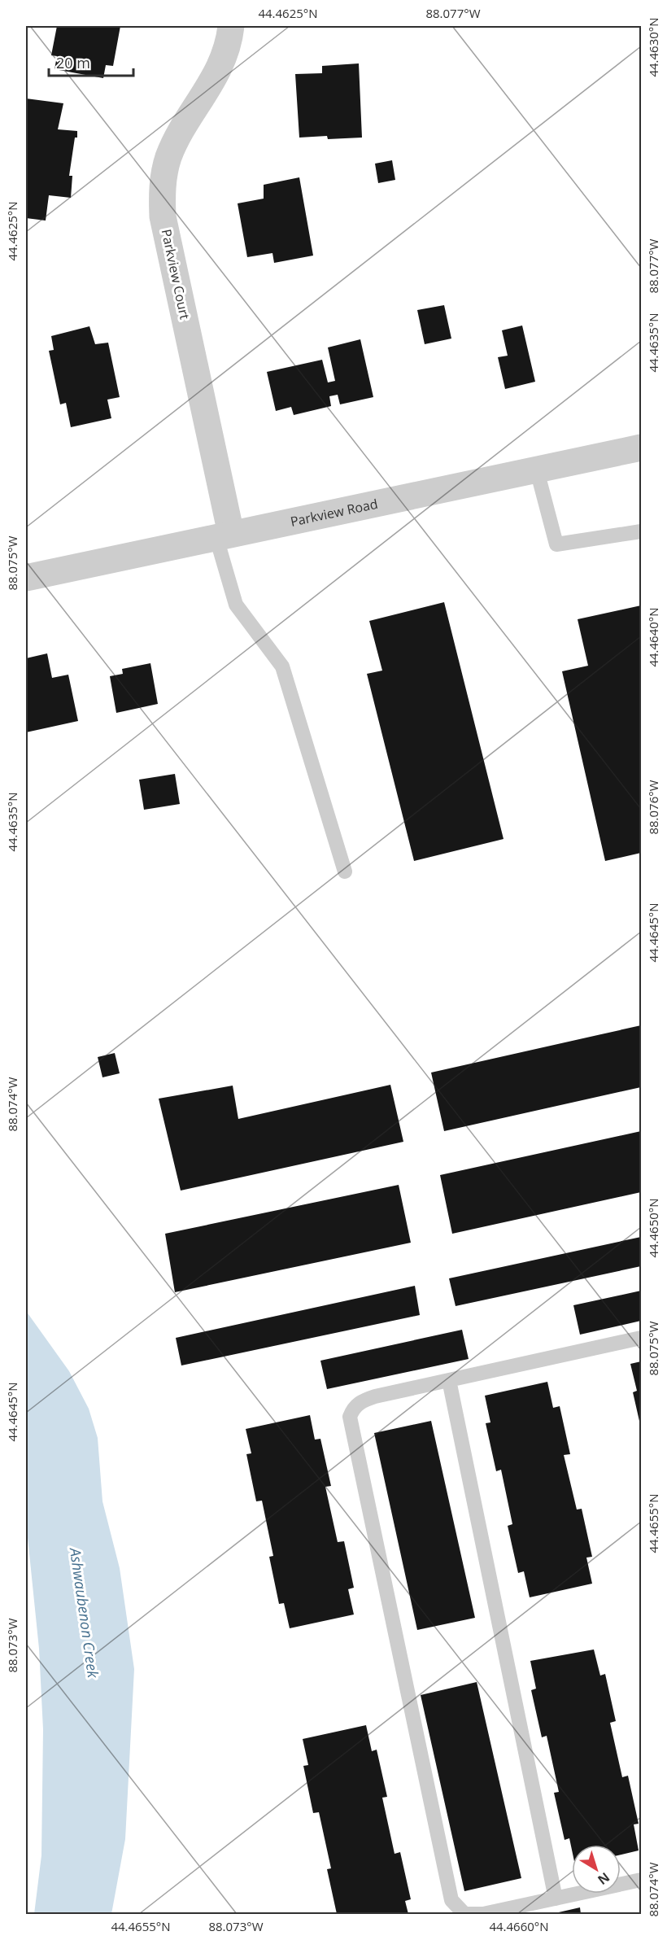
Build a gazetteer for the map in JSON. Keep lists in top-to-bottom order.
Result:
{
  "streets": {
    "street": ["Parkview Court", "Parkview Road"]
  },
  "crossings": [
    ["Parkview Court", "Parkview Road"]
  ],
  "water": ["Ashwaubenon Creek"],
  "scale_bar": "20 m",
  "north": "bottom right",
  "coordinates": [
    "44.4625°N",
    "88.077°W",
    "44.4630°N",
    "44.4635°N",
    "88.075°W",
    "44.4640°N",
    "88.076°W",
    "44.4645°N",
    "88.074°W",
    "44.4650°N",
    "44.4655°N",
    "88.073°W",
    "44.4660°N"
  ]
}
